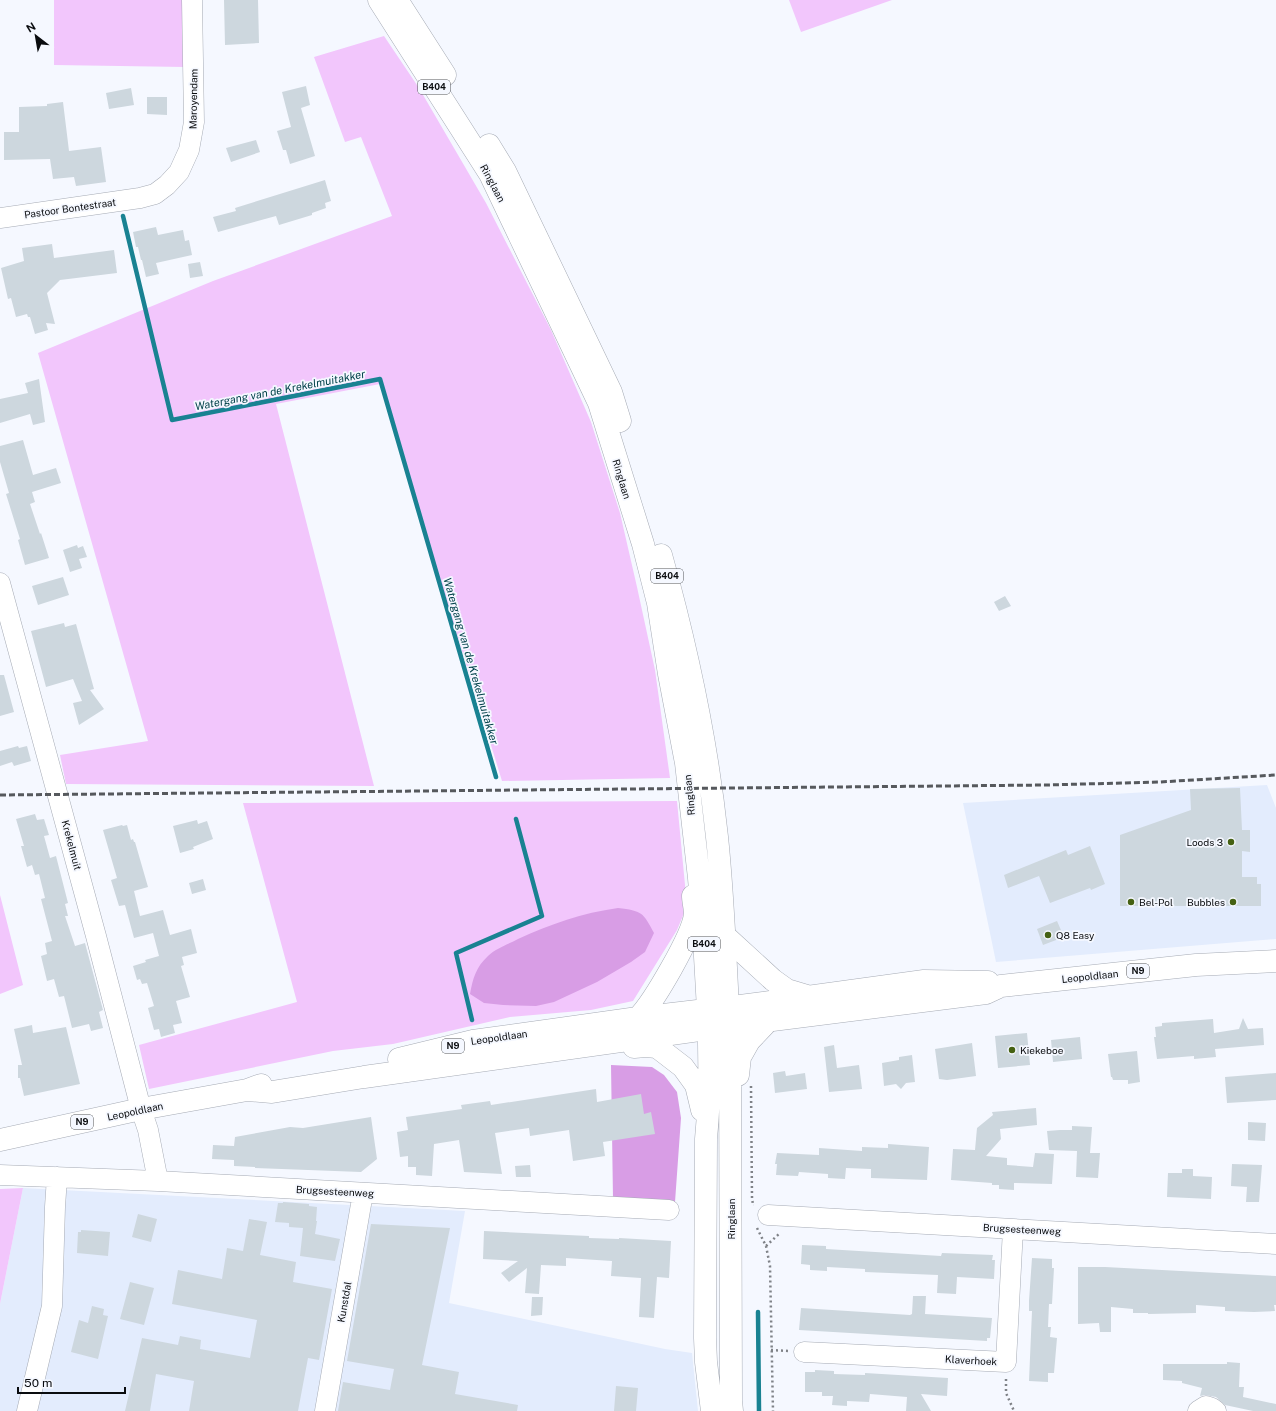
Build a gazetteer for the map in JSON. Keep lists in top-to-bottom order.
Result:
{
  "streets": {
    "main road": [
      "B404",
      "Ringlaan",
      "N9",
      "Leopoldlaan"
    ],
    "street": [
      "Maroyendam",
      "Pastoor Bontestraat",
      "Krekelmuit",
      "Brugsesteenweg",
      "Kunstdal",
      "Klaverhoek"
    ]
  },
  "crossings": [
    ["Maroyendam", "Pastoor Bontestraat"],
    ["Ringlaan", "Leopoldlaan"],
    ["Krekelmuit", "Leopoldlaan"],
    ["Krekelmuit", "Brugsesteenweg"],
    ["Brugsesteenweg", "Kunstdal"],
    ["Brugsesteenweg", "Klaverhoek"]
  ],
  "water": ["Watergang van de Krekelmuitakker"],
  "places": [
    "Loods 3",
    "Bel-Pol",
    "Bubbles",
    "Q8 Easy",
    "Kiekeboe"
  ],
  "scale_bar": "50 m",
  "north": "top left"
}
